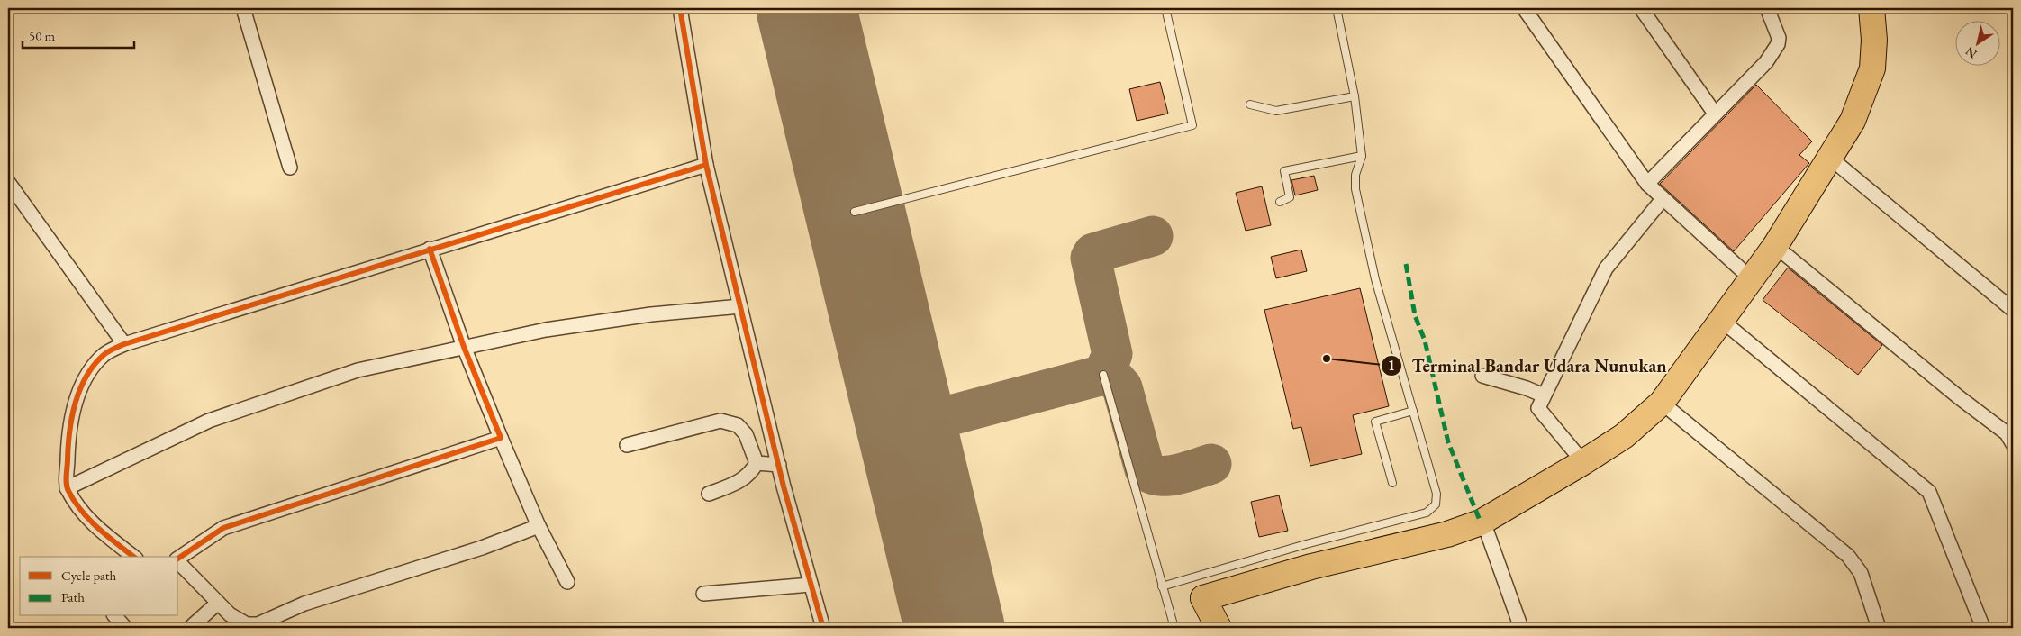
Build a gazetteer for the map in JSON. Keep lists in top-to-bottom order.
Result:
{
  "places": ["Terminal Bandar Udara Nunukan"],
  "legend": ["Cycle path", "Path"],
  "scale_bar": "50 m",
  "north": "bottom left"
}
